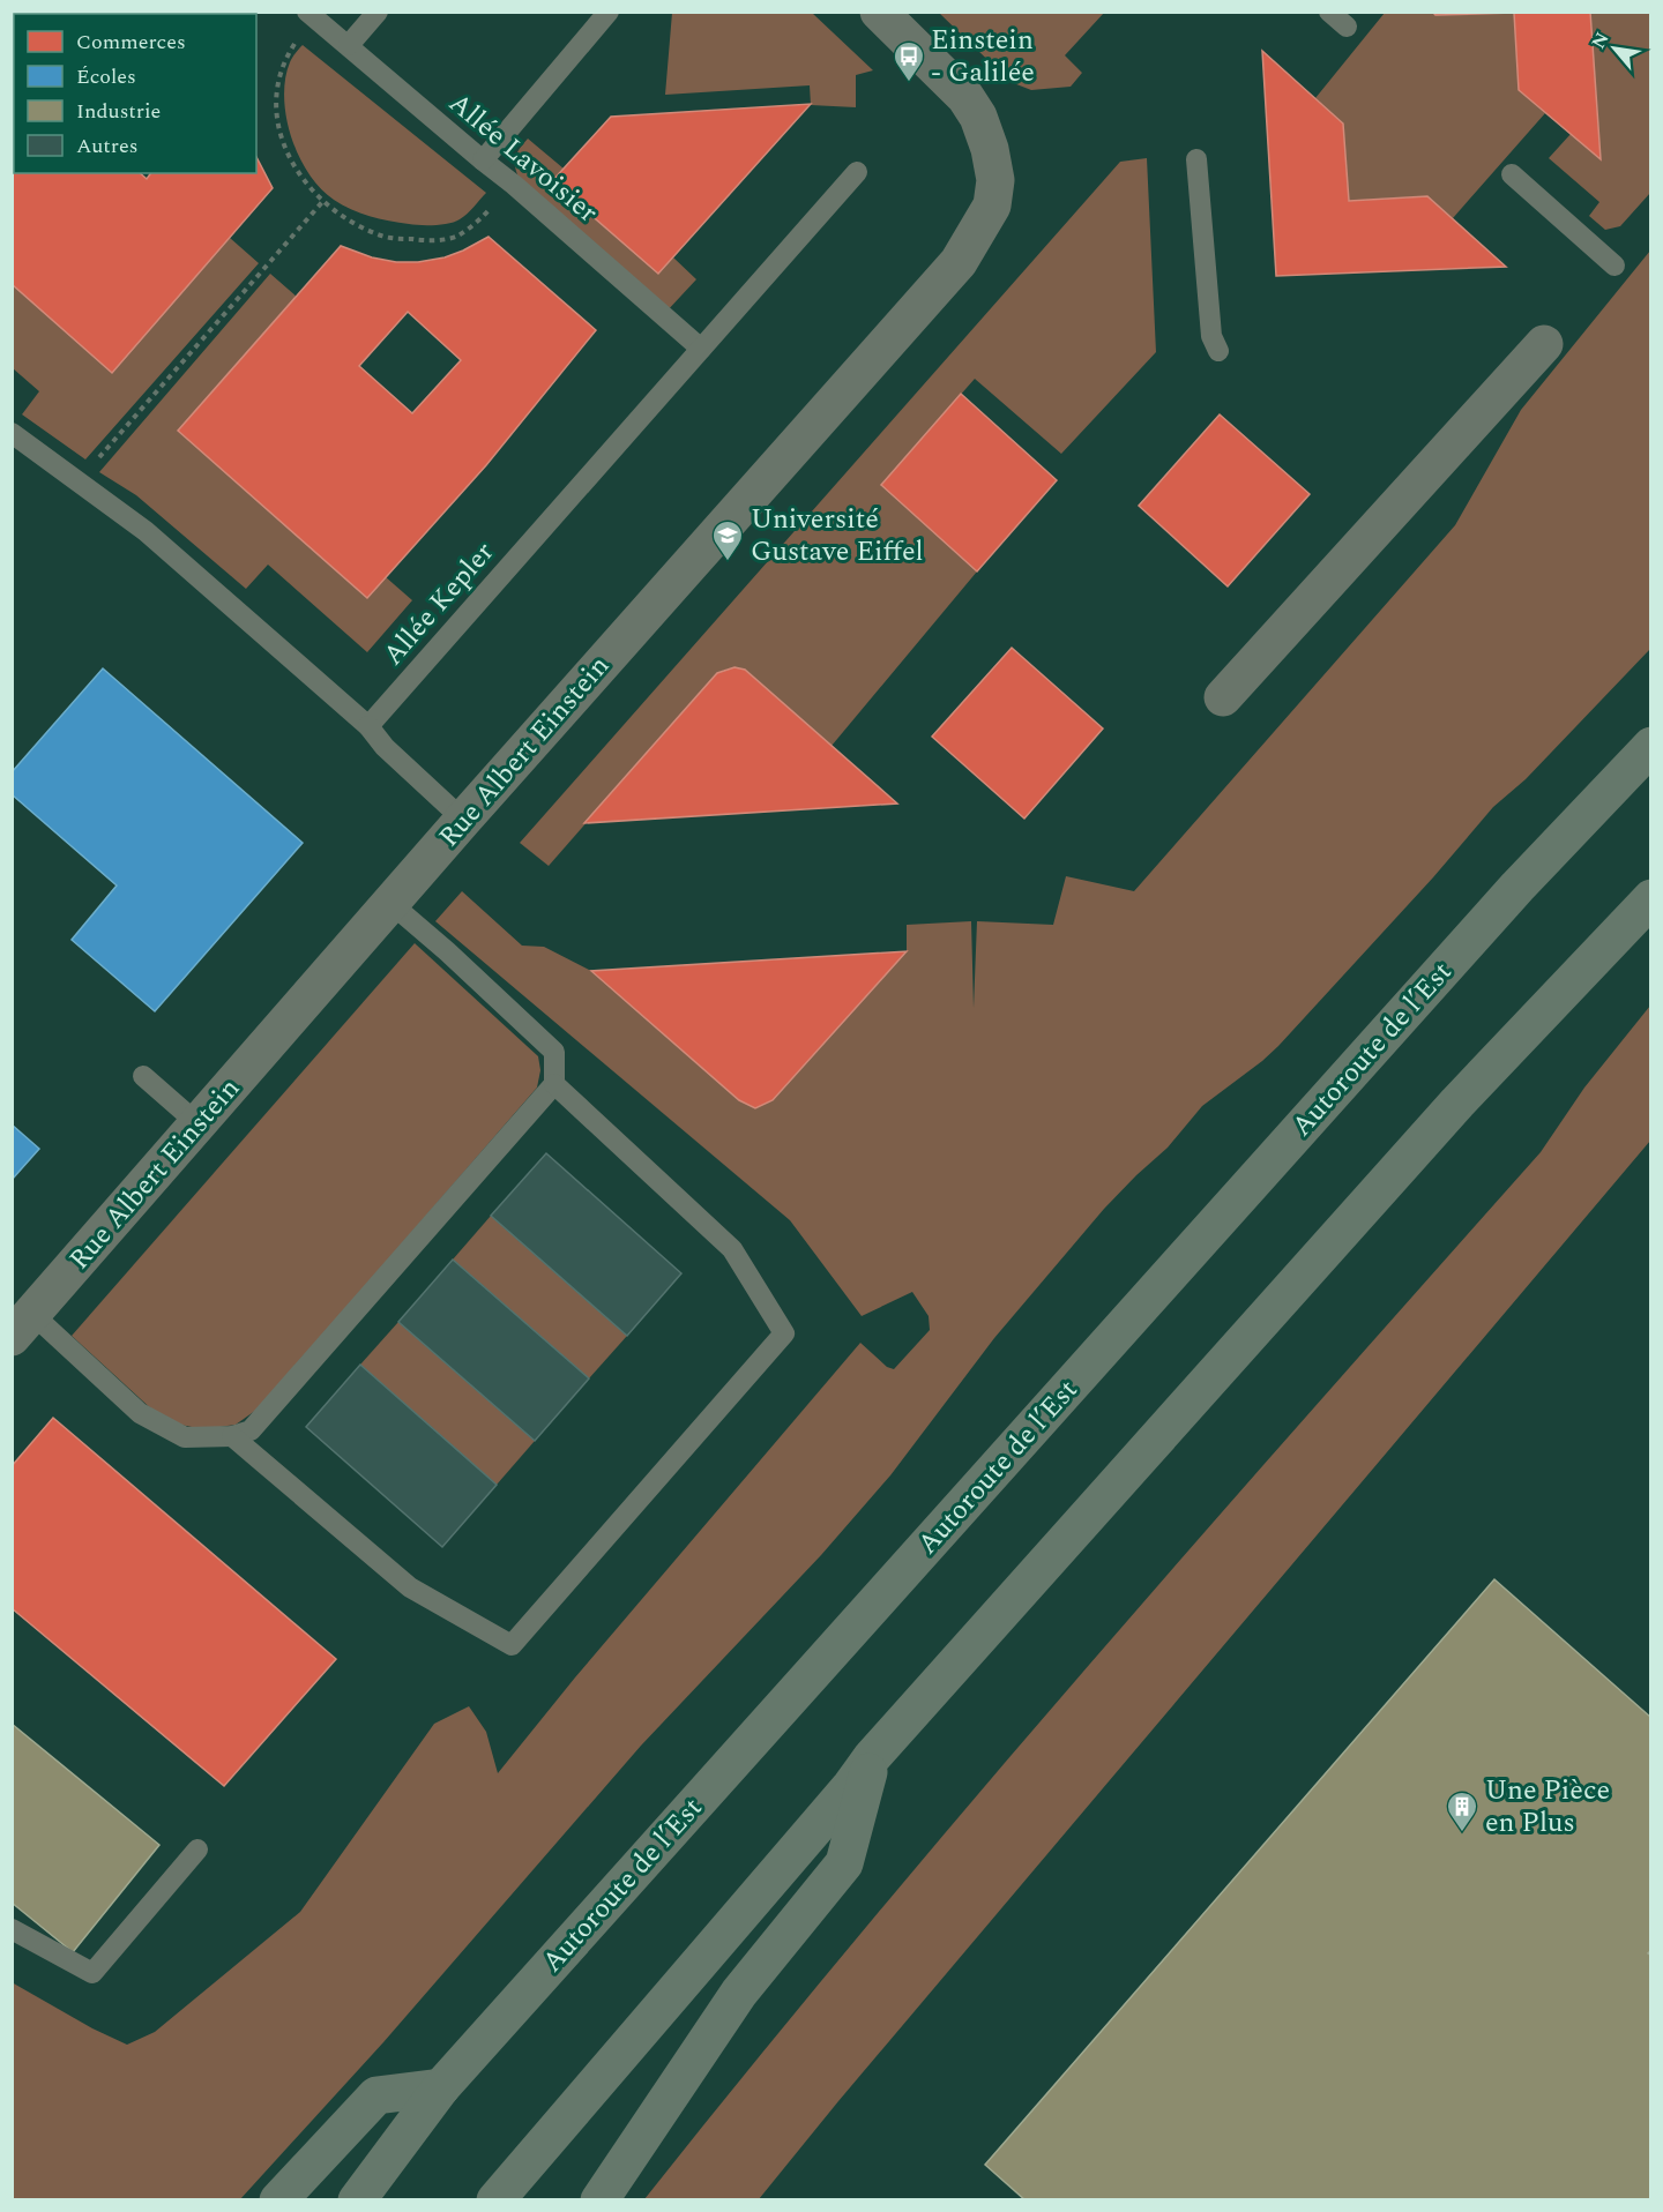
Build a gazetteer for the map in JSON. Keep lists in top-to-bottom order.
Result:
{
  "streets": {
    "highway": ["Autoroute de l’Est"],
    "street": ["Rue Albert Einstein"],
    "lane": ["Allée Lavoisier", "Allée Kepler"]
  },
  "crossings": [
    ["Allée Lavoisier", "Allée Kepler"]
  ],
  "places": {
    "bus stop": ["Einstein - Galilée"],
    "school or university": ["Université Gustave Eiffel"],
    "building": ["Une Pièce en Plus"]
  },
  "legend": [
    "Commerces",
    "Écoles",
    "Industrie",
    "Autres"
  ],
  "north": "top left"
}
